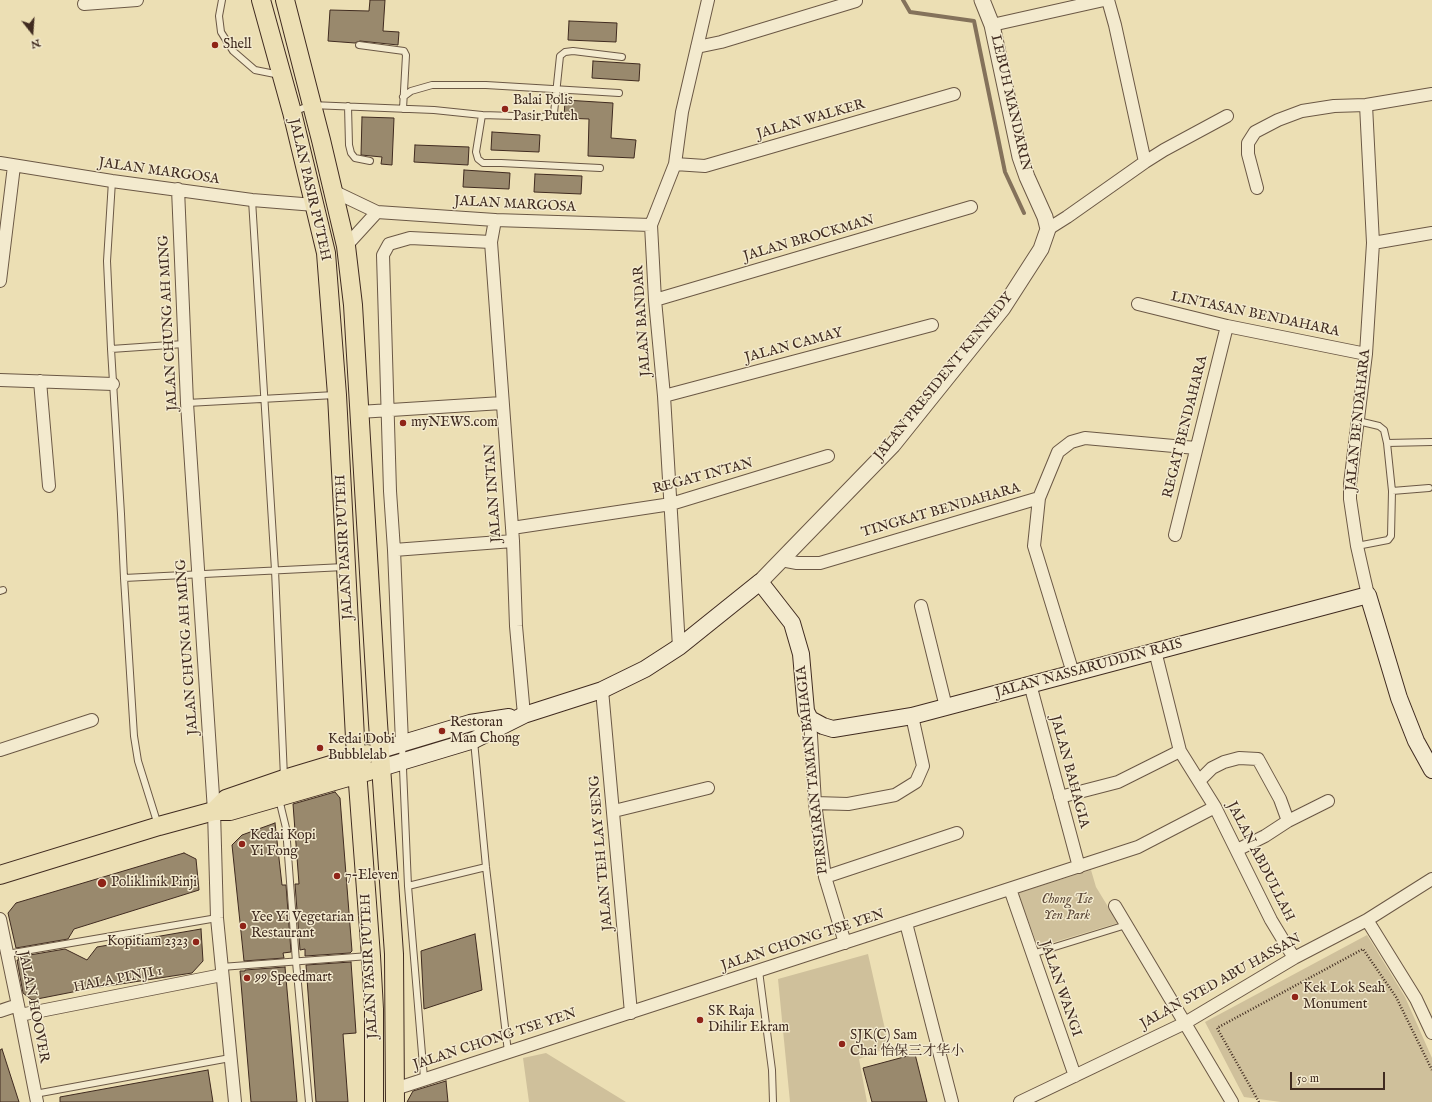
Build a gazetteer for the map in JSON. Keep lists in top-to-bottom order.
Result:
{
  "streets": {
    "main road": [
      "JALAN PASIR PUTEH",
      "JALAN BENDAHARA",
      "JALAN NASSARUDDIN RAIS",
      "PERSIARAN TAMAN BAHAGIA"
    ],
    "street": [
      "LEBUH MANDARIN",
      "JALAN WALKER",
      "JALAN MARGOSA",
      "JALAN BROCKMAN",
      "LINTASAN BENDAHARA",
      "JALAN BANDAR",
      "JALAN CHUNG AH MING",
      "JALAN CAMAY",
      "JALAN PRESIDENT KENNEDY",
      "REGAT BENDAHARA",
      "REGAT INTAN",
      "JALAN INTAN",
      "TINGKAT BENDAHARA",
      "JALAN BAHAGIA",
      "JALAN TEH LAY SENG",
      "JALAN ABDULLAH",
      "JALAN CHONG TSE YEN",
      "HALA PINJI 1",
      "JALAN SYED ABU HASSAN",
      "JALAN WANGI",
      "JALAN HOOVER"
    ]
  },
  "crossings": [
    ["LEBUH MANDARIN", "JALAN PRESIDENT KENNEDY"],
    ["JALAN WALKER", "JALAN BANDAR"],
    ["JALAN MARGOSA", "JALAN PASIR PUTEH"],
    ["JALAN MARGOSA", "JALAN BANDAR"],
    ["JALAN MARGOSA", "JALAN CHUNG AH MING"],
    ["JALAN MARGOSA", "JALAN INTAN"],
    ["JALAN PASIR PUTEH", "JALAN CHONG TSE YEN"],
    ["JALAN BROCKMAN", "JALAN BANDAR"],
    ["LINTASAN BENDAHARA", "JALAN BENDAHARA"],
    ["LINTASAN BENDAHARA", "REGAT BENDAHARA"],
    ["JALAN BANDAR", "JALAN CAMAY"],
    ["JALAN BANDAR", "REGAT INTAN"],
    ["JALAN CHUNG AH MING", "HALA PINJI 1"],
    ["JALAN PRESIDENT KENNEDY", "TINGKAT BENDAHARA"],
    ["JALAN PRESIDENT KENNEDY", "PERSIARAN TAMAN BAHAGIA"],
    ["JALAN BENDAHARA", "JALAN NASSARUDDIN RAIS"],
    ["REGAT BENDAHARA", "TINGKAT BENDAHARA"],
    ["REGAT INTAN", "JALAN INTAN"],
    ["JALAN NASSARUDDIN RAIS", "PERSIARAN TAMAN BAHAGIA"],
    ["JALAN NASSARUDDIN RAIS", "JALAN BAHAGIA"],
    ["JALAN NASSARUDDIN RAIS", "JALAN ABDULLAH"],
    ["PERSIARAN TAMAN BAHAGIA", "JALAN CHONG TSE YEN"],
    ["JALAN BAHAGIA", "JALAN CHONG TSE YEN"],
    ["JALAN TEH LAY SENG", "JALAN CHONG TSE YEN"],
    ["JALAN ABDULLAH", "JALAN CHONG TSE YEN"],
    ["JALAN ABDULLAH", "JALAN SYED ABU HASSAN"],
    ["JALAN CHONG TSE YEN", "JALAN WANGI"],
    ["HALA PINJI 1", "JALAN HOOVER"],
    ["JALAN SYED ABU HASSAN", "JALAN WANGI"]
  ],
  "parks": ["Chong Tse Yen Park"],
  "places": [
    "Shell",
    "Balai Polis Pasir Puteh",
    "myNEWS.com",
    "Restoran Man Chong",
    "Kedai Dobi Bubblelab",
    "Kedai Kopi Yi Fong",
    "7-Eleven",
    "Poliklinik Pinji",
    "Yee Yi Vegetarian Restaurant",
    "Kopitiam 2323",
    "99 Speedmart",
    "Kek Lok Seah Monument",
    "SK Raja Dihilir Ekram",
    "SJK(C) Sam Chai 怡保三才华小"
  ],
  "scale_bar": "50 m",
  "north": "bottom"
}
